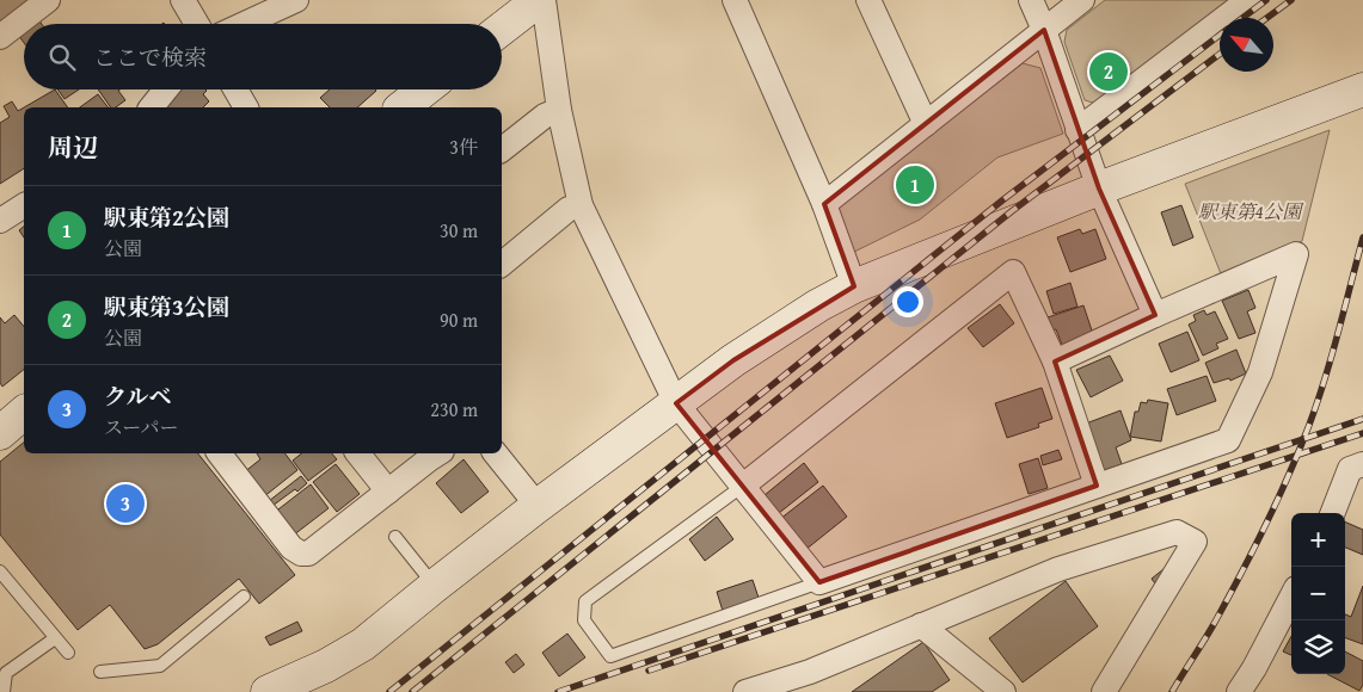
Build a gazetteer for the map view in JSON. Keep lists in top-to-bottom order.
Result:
{
  "parks": ["駅東第4公園"],
  "north": "top left",
  "page": {
    "search": "ここで検索",
    "pins": ["2", "1", "3"],
    "heading": ["周辺", "3件"],
    "list": [
      {
        "mark": "1",
        "name": "駅東第2公園",
        "note": "公園",
        "value": "30 m"
      },
      {
        "mark": "2",
        "name": "駅東第3公園",
        "note": "公園",
        "value": "90 m"
      },
      {
        "mark": "3",
        "name": "クルベ",
        "note": "スーパー",
        "value": "230 m"
      }
    ],
    "map_buttons": ["+", "−"]
  }
}
